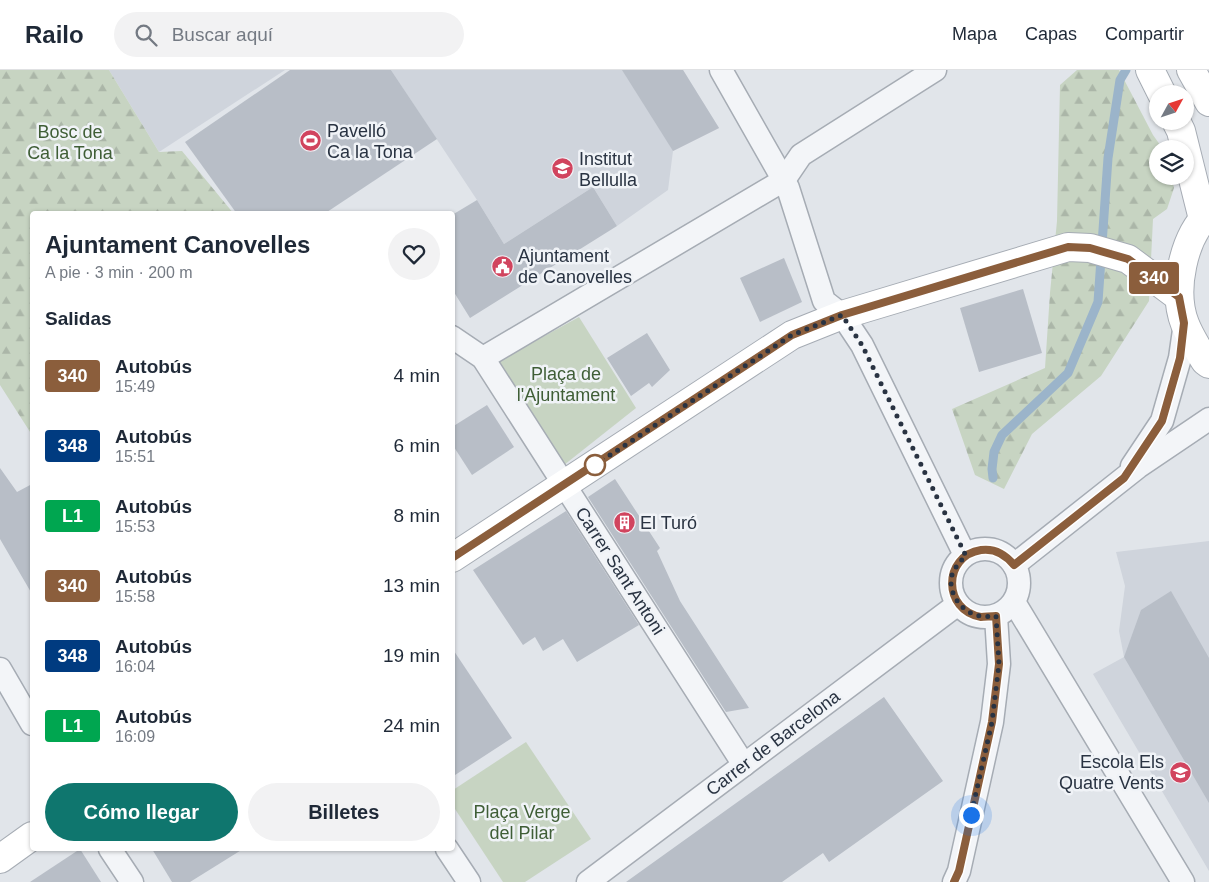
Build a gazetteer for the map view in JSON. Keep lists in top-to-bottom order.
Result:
{
  "streets": {
    "street": ["Carrer Sant Antoni", "Carrer de Barcelona"]
  },
  "crossings": [
    ["Carrer Sant Antoni", "Carrer de Barcelona"]
  ],
  "parks": ["Bosc de Ca la Tona", "Plaça de l'Ajuntament", "Plaça Verge del Pilar"],
  "places": {
    "sports": ["Pavelló Ca la Tona"],
    "school or university": ["Institut Bellulla", "Escola Els Quatre Vents"],
    "public building": ["Ajuntament de Canovelles"],
    "building": ["El Turó"]
  },
  "lines": ["bus line 340"],
  "north": "top right",
  "page": {
    "header": "Railo",
    "search": "Buscar aquí",
    "nav": ["Mapa", "Capas", "Compartir"],
    "on_map": "340",
    "heading": [
      ["Ajuntament Canovelles", "A pie · 3 min · 200 m"],
      "Salidas"
    ],
    "list": [
      {
        "mark": "340",
        "name": "Autobús",
        "note": "15:49",
        "value": "4 min"
      },
      {
        "mark": "348",
        "name": "Autobús",
        "note": "15:51",
        "value": "6 min"
      },
      {
        "mark": "L1",
        "name": "Autobús",
        "note": "15:53",
        "value": "8 min"
      },
      {
        "mark": "340",
        "name": "Autobús",
        "note": "15:58",
        "value": "13 min"
      },
      {
        "mark": "348",
        "name": "Autobús",
        "note": "16:04",
        "value": "19 min"
      },
      {
        "mark": "L1",
        "name": "Autobús",
        "note": "16:09",
        "value": "24 min"
      }
    ],
    "buttons": ["Cómo llegar", "Billetes"]
  }
}
